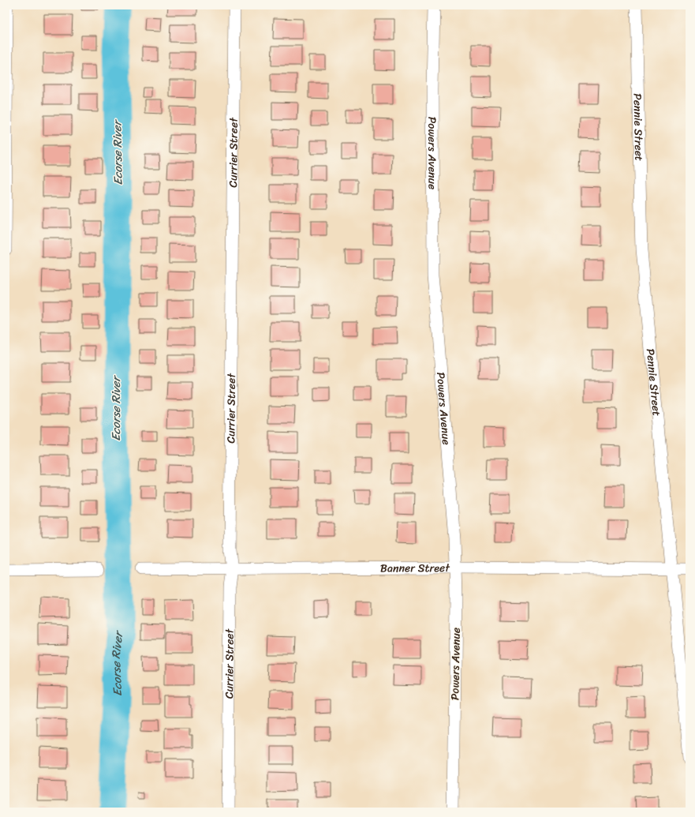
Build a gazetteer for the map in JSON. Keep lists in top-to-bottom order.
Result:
{
  "streets": {
    "street": [
      "Pennie Street",
      "Currier Street",
      "Powers Avenue",
      "Banner Street"
    ]
  },
  "crossings": [
    ["Pennie Street", "Banner Street"],
    ["Currier Street", "Banner Street"],
    ["Powers Avenue", "Banner Street"]
  ],
  "water": ["Ecorse River"]
}
